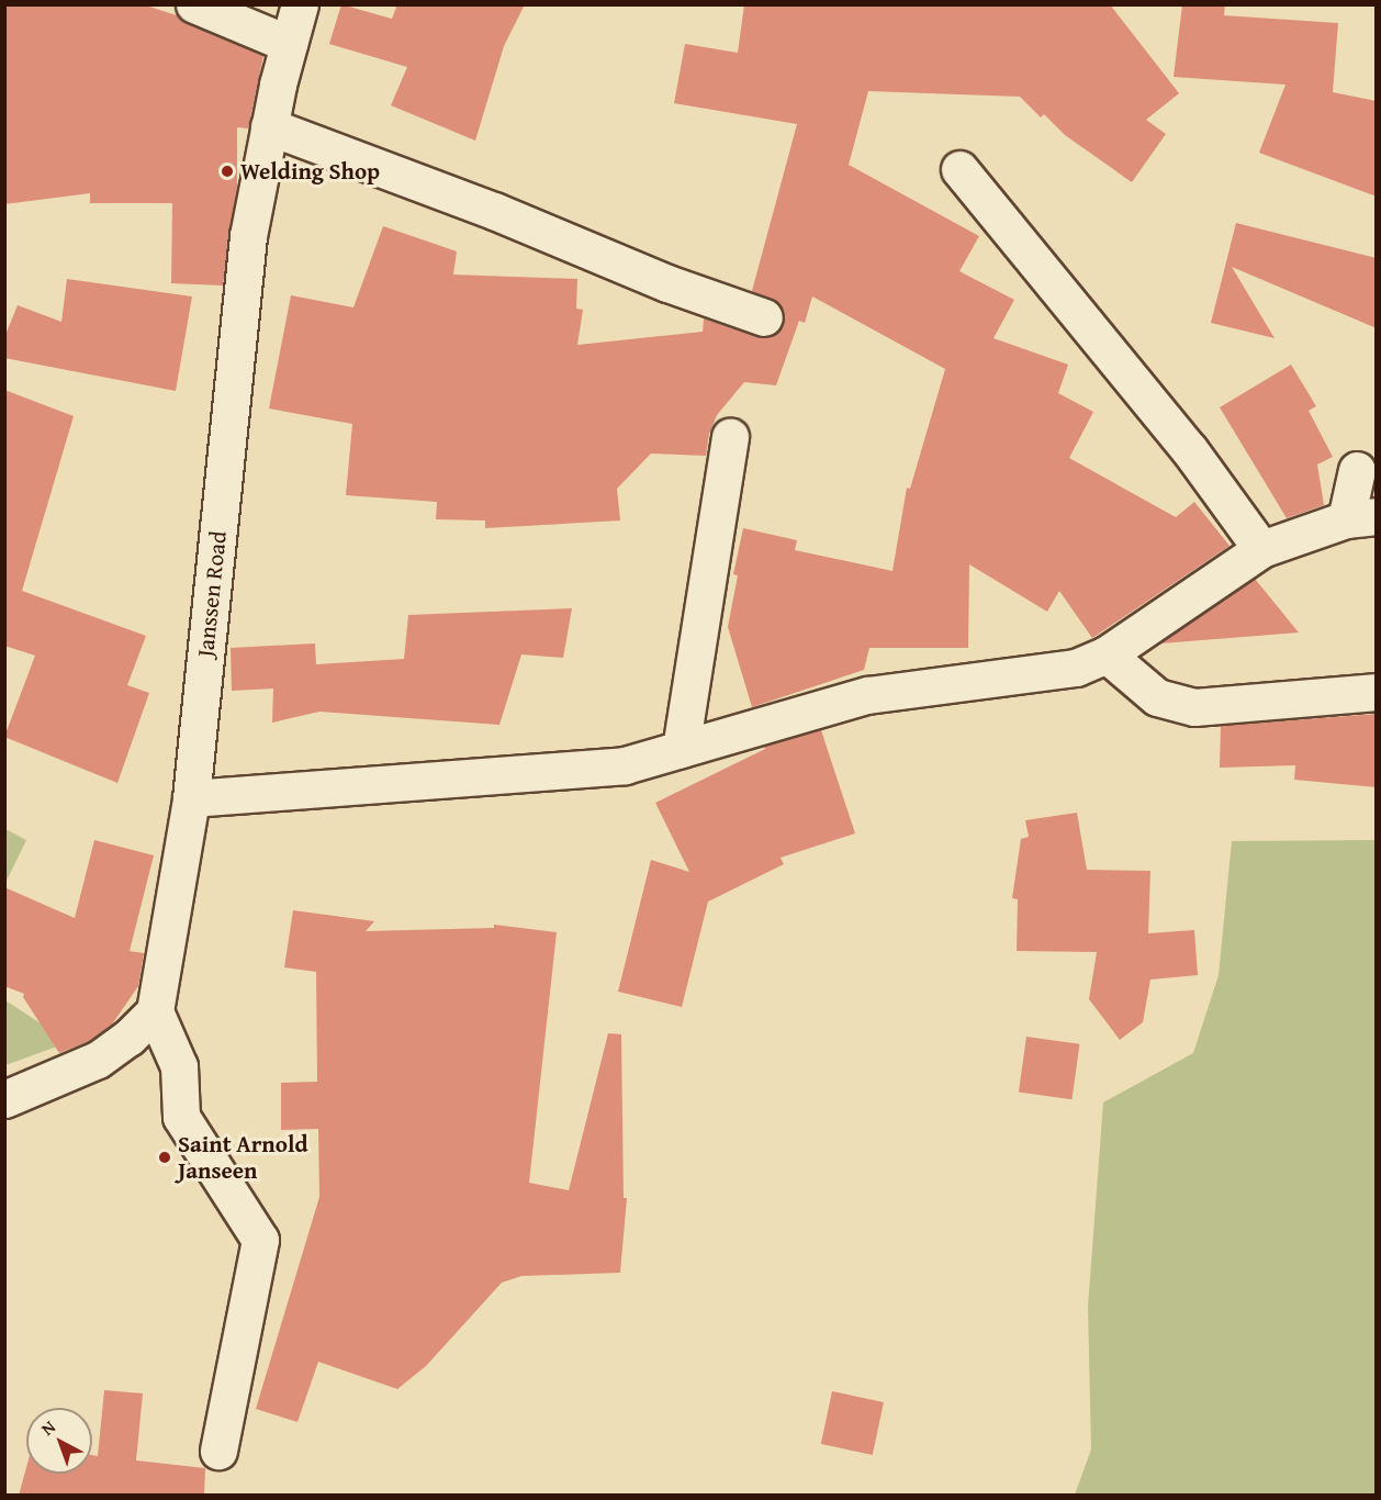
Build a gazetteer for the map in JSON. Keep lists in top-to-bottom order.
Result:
{
  "streets": {
    "street": ["Janssen Road"]
  },
  "places": ["Welding Shop", "Saint Arnold Janseen"],
  "north": "top left"
}
